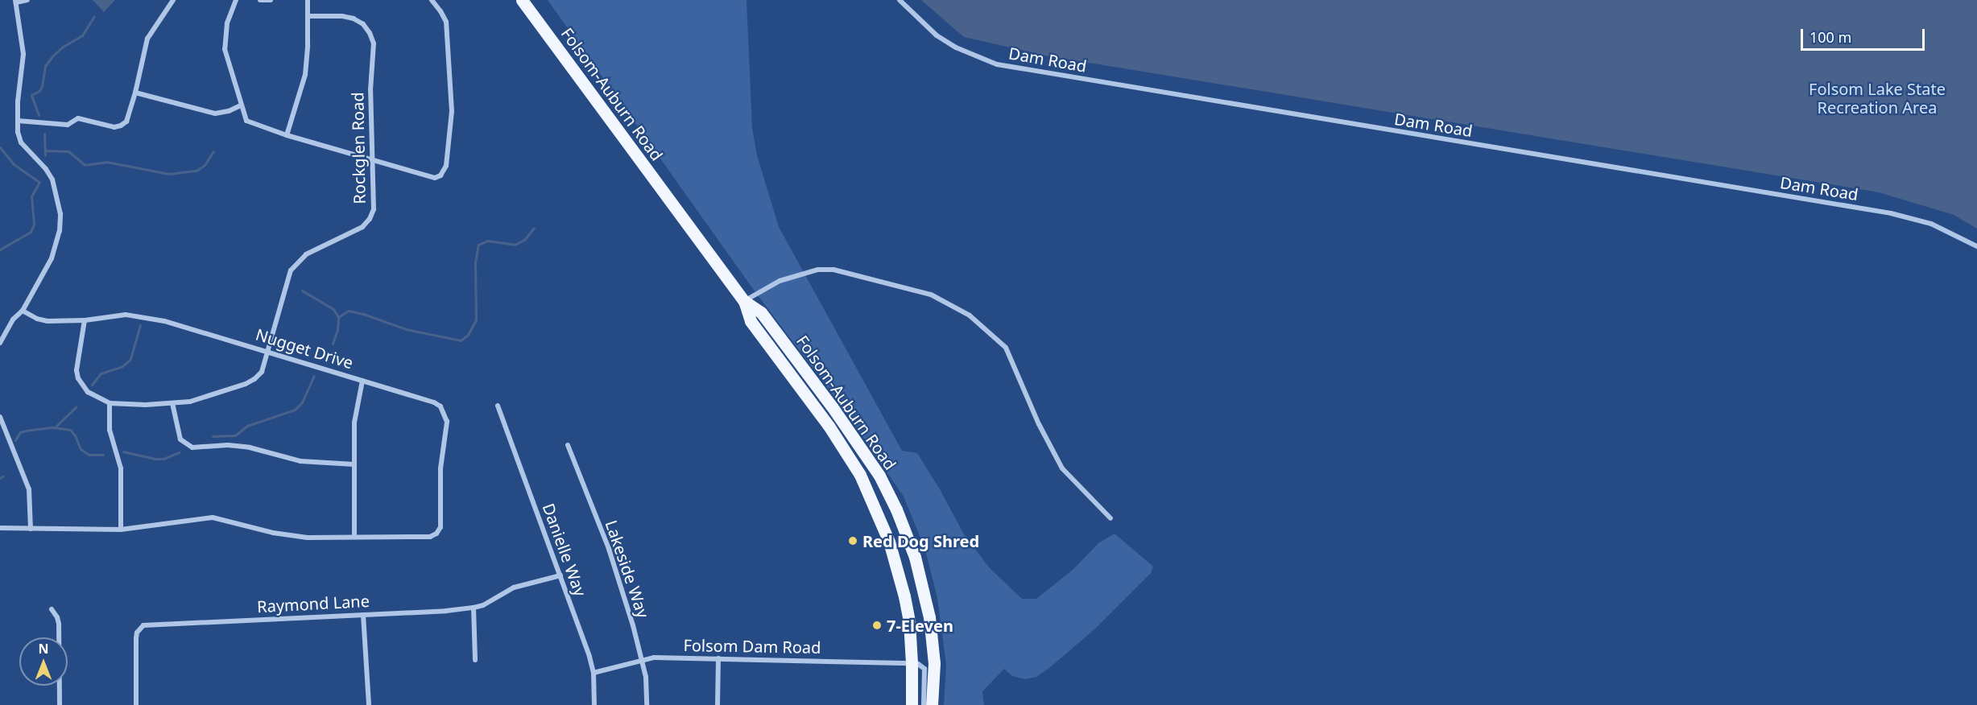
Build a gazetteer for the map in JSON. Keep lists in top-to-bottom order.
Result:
{
  "streets": {
    "main road": ["Folsom-Auburn Road"],
    "street": [
      "Dam Road",
      "Rockglen Road",
      "Nugget Drive",
      "Danielle Way",
      "Lakeside Way",
      "Raymond Lane",
      "Folsom Dam Road"
    ]
  },
  "crossings": [
    ["Folsom-Auburn Road", "Folsom Dam Road"],
    ["Rockglen Road", "Nugget Drive"],
    ["Danielle Way", "Raymond Lane"],
    ["Danielle Way", "Folsom Dam Road"],
    ["Lakeside Way", "Folsom Dam Road"]
  ],
  "parks": ["Folsom Lake State Recreation Area"],
  "places": ["Red Dog Shred", "7-Eleven"],
  "scale_bar": "100 m",
  "north": "top"
}
